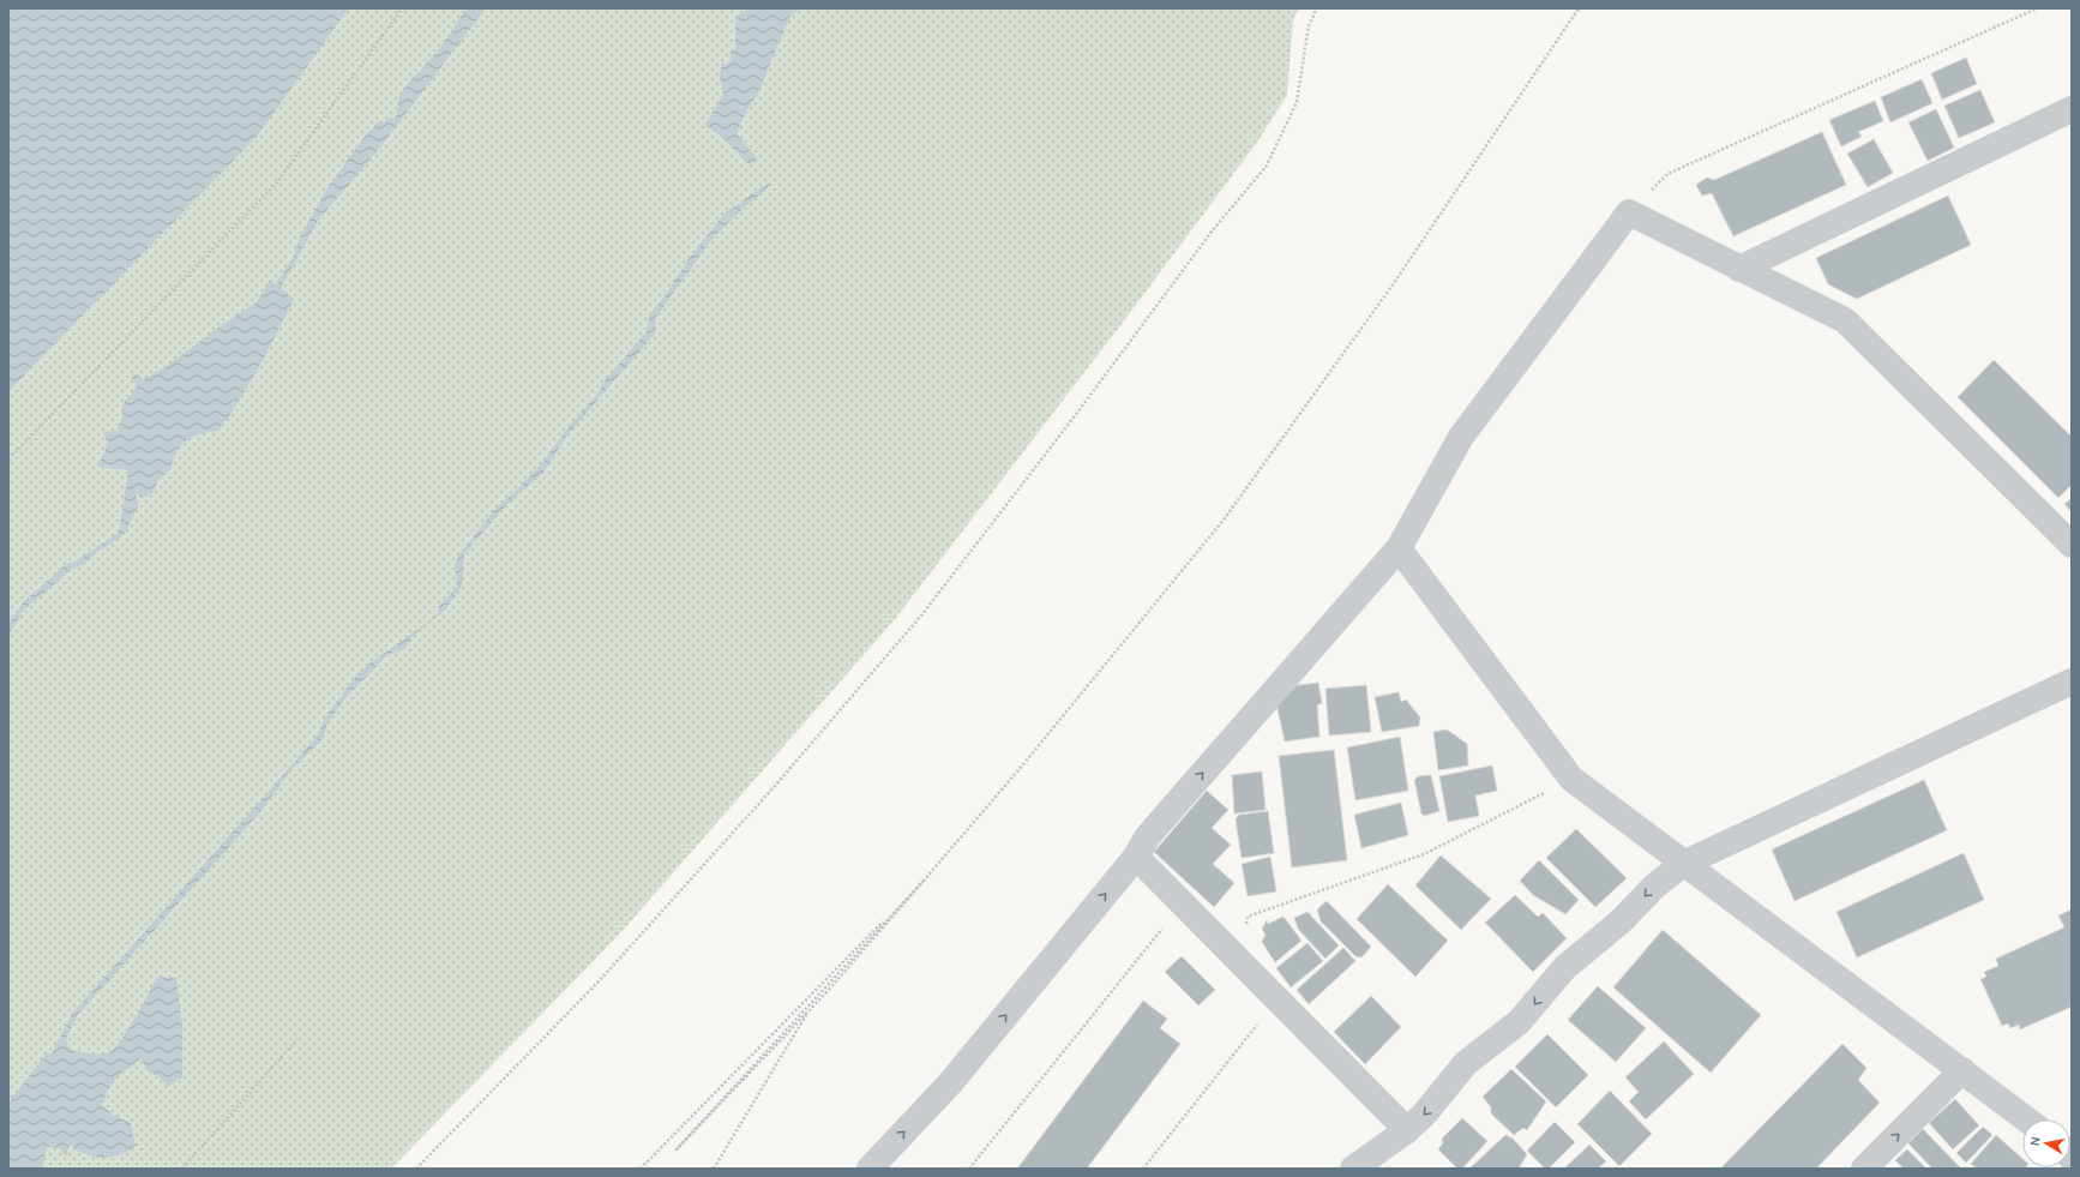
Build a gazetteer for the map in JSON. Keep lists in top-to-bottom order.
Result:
{
  "north": "left"
}
